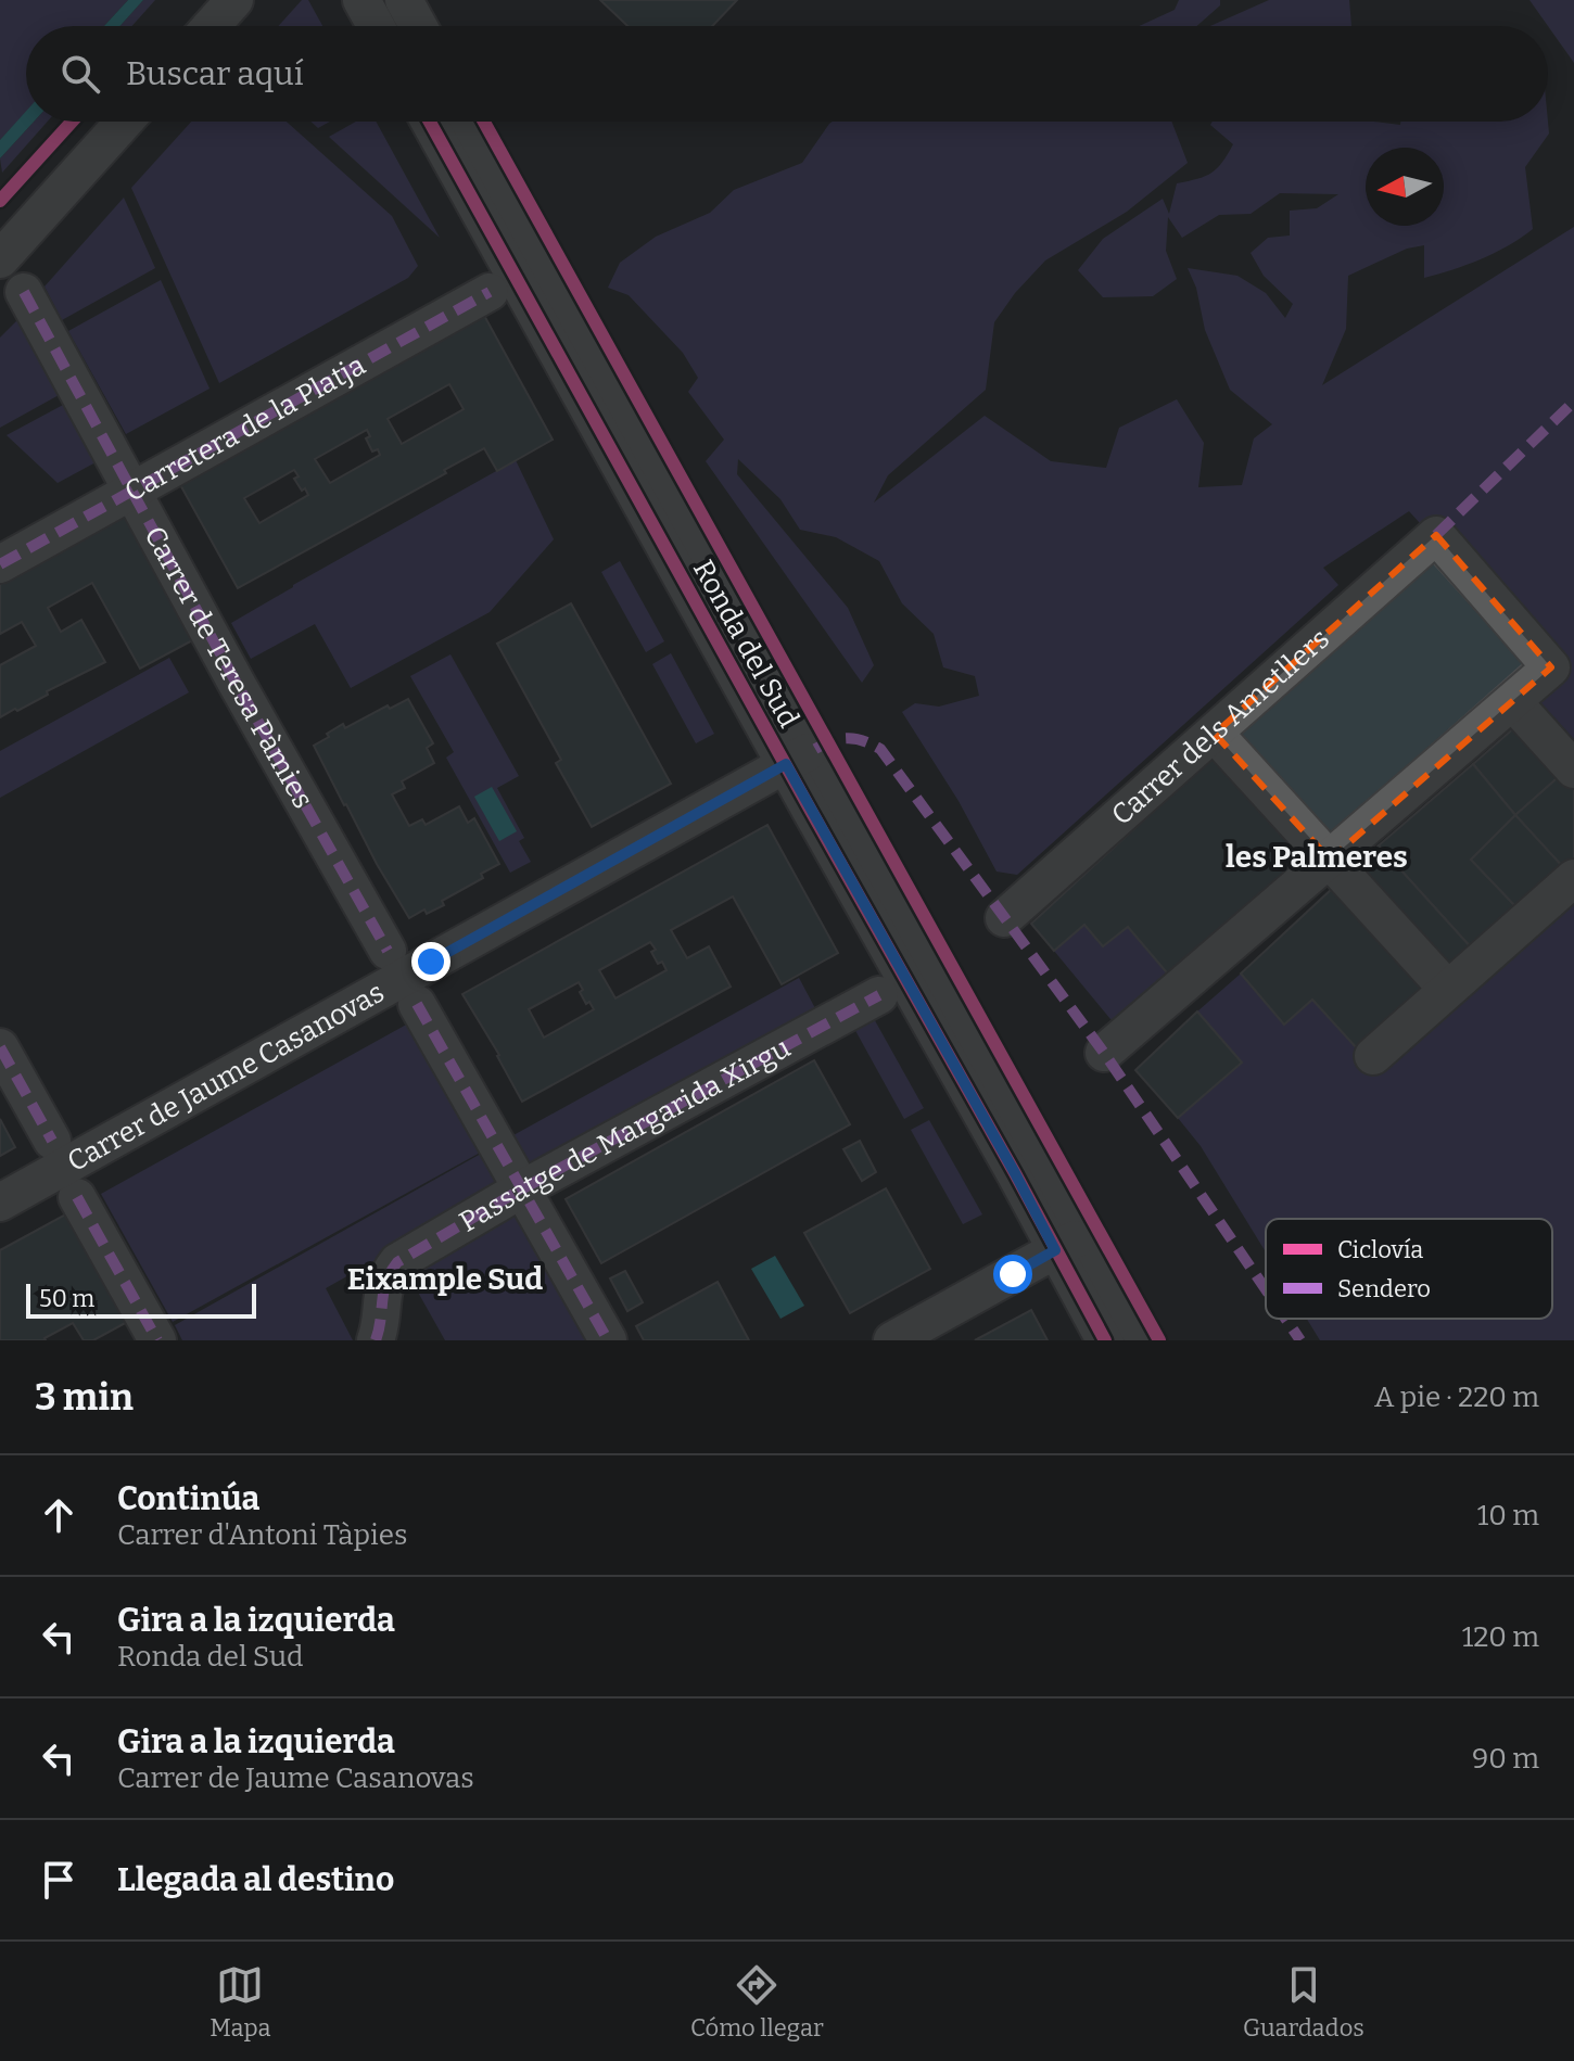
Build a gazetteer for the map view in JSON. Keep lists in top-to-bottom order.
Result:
{
  "streets": {
    "street": [
      "Carretera de la Platja",
      "Ronda del Sud",
      "Carrer de Teresa Pàmies",
      "Carrer dels Ametllers",
      "Carrer de Jaume Casanovas",
      "Passatge de Margarida Xirgu"
    ]
  },
  "crossings": [
    ["Carretera de la Platja", "Carrer de Teresa Pàmies"],
    ["Ronda del Sud", "Carrer de Jaume Casanovas"]
  ],
  "districts": ["les Palmeres", "Eixample Sud"],
  "legend": ["Ciclovía", "Sendero"],
  "scale_bar": "50 m",
  "north": "left",
  "page": {
    "search": "Buscar aquí",
    "scale": "50 m",
    "heading": ["3 min", "A pie · 220 m"],
    "list": [
      ["Continúa", "Carrer d'Antoni Tàpies", "10 m"],
      ["Gira a la izquierda", "Ronda del Sud", "120 m"],
      ["Gira a la izquierda", "Carrer de Jaume Casanovas", "90 m"],
      "Llegada al destino"
    ],
    "nav": ["Mapa", "Cómo llegar", "Guardados"]
  }
}
